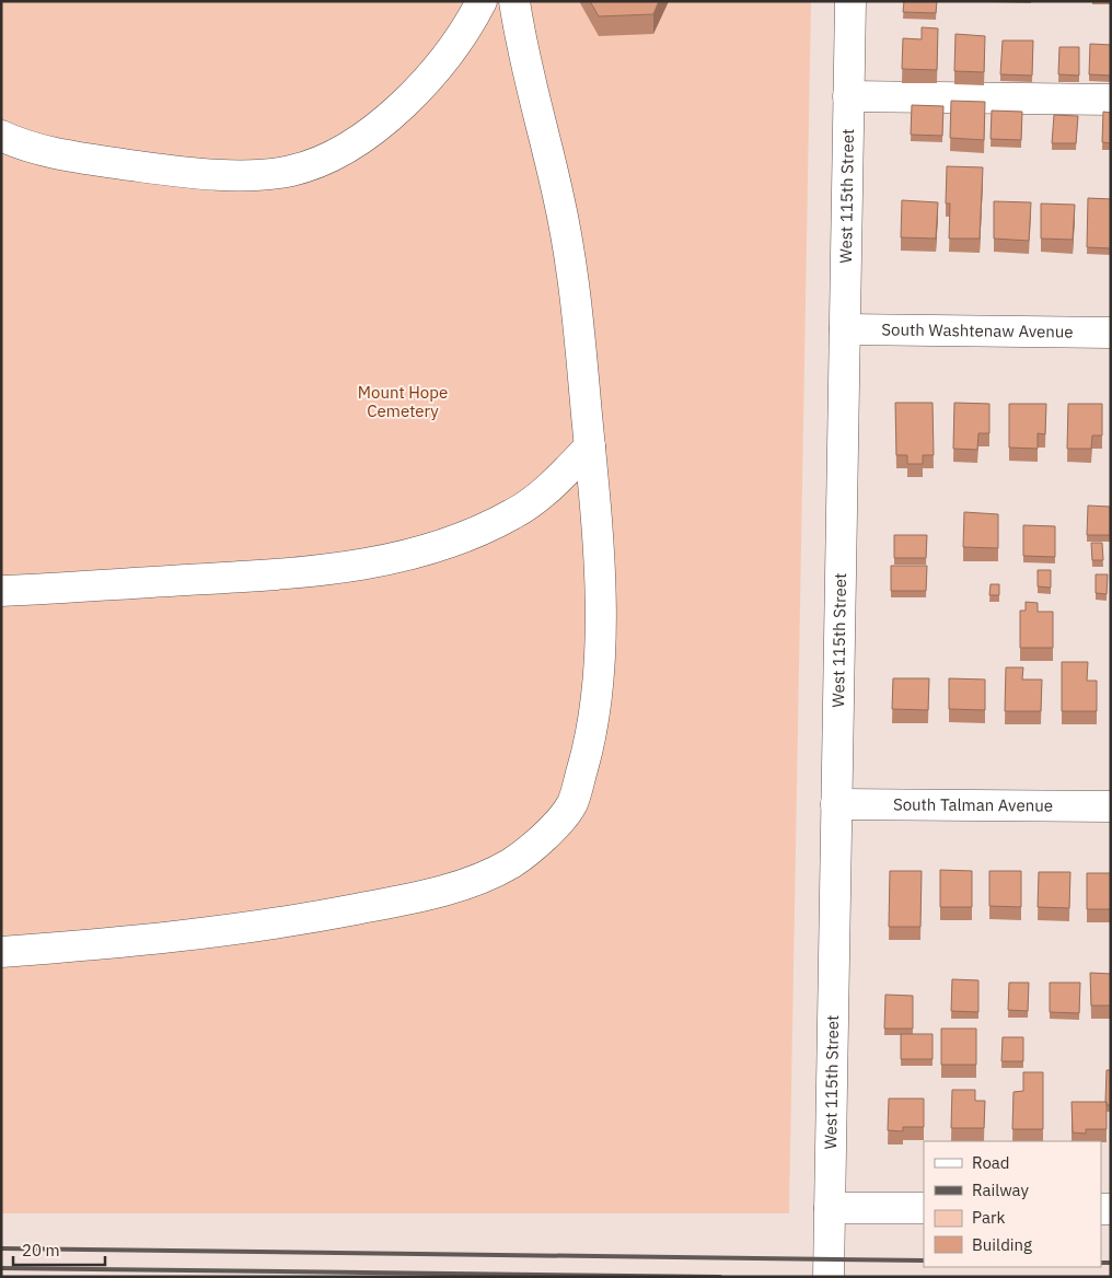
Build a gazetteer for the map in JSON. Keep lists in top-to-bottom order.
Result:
{
  "streets": {
    "street": ["West 115th Street", "South Washtenaw Avenue", "South Talman Avenue"]
  },
  "crossings": [
    ["West 115th Street", "South Washtenaw Avenue"],
    ["West 115th Street", "South Talman Avenue"]
  ],
  "parks": ["Mount Hope Cemetery"],
  "legend": [
    "Road",
    "Railway",
    "Park",
    "Building"
  ],
  "scale_bar": "20 m"
}
